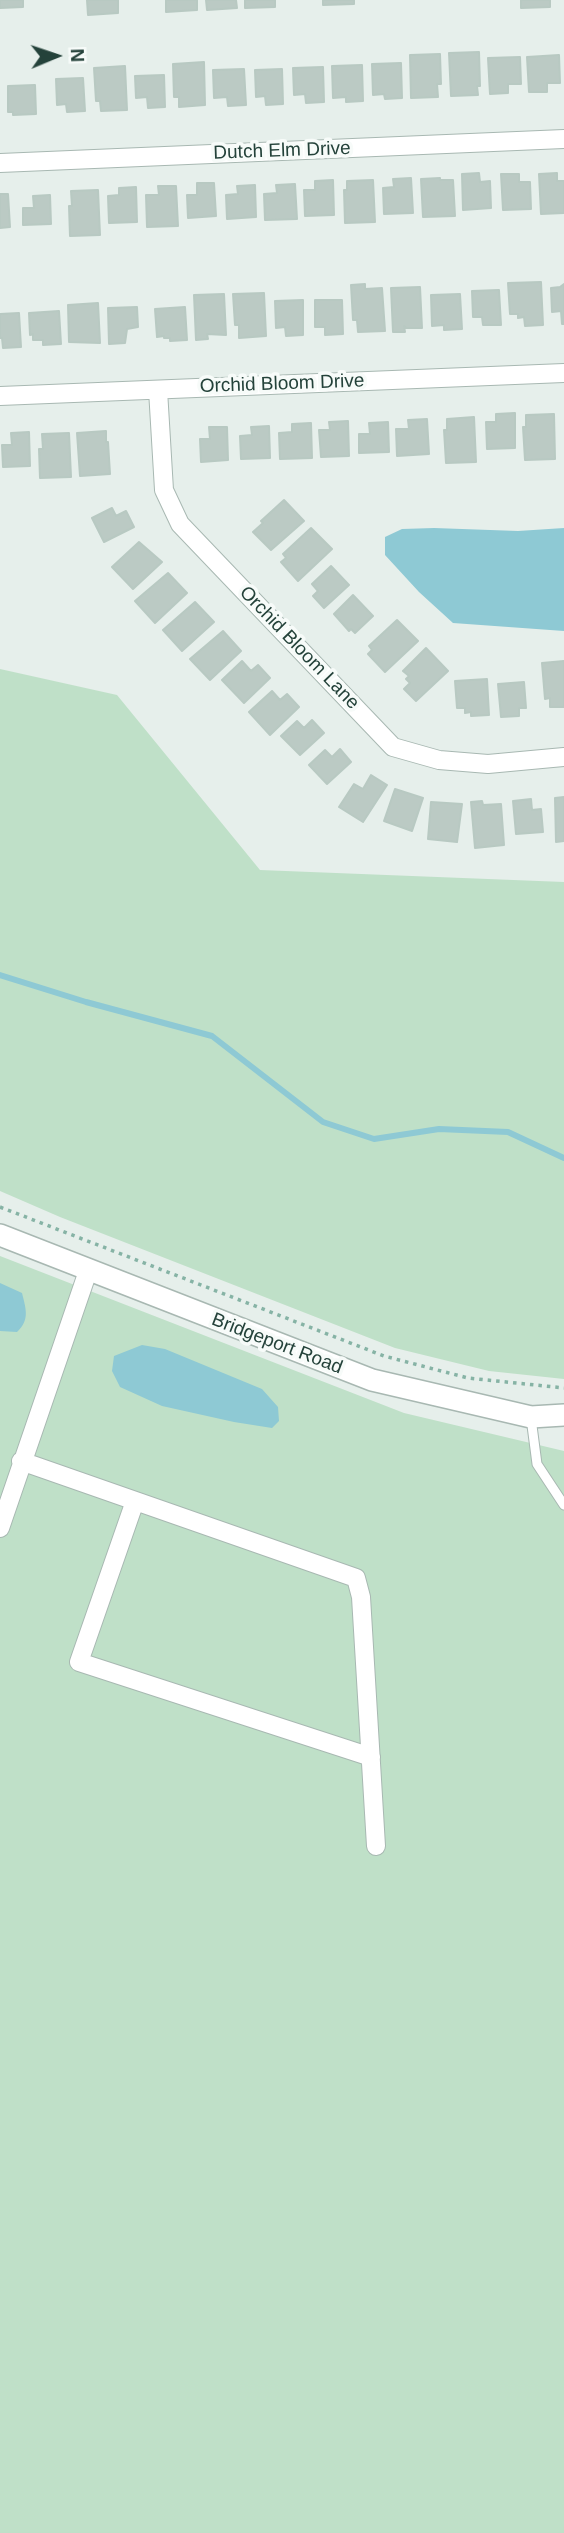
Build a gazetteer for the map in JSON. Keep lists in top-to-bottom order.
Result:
{
  "streets": {
    "street": [
      "Dutch Elm Drive",
      "Orchid Bloom Drive",
      "Orchid Bloom Lane",
      "Bridgeport Road"
    ]
  },
  "crossings": [
    ["Orchid Bloom Drive", "Orchid Bloom Lane"]
  ],
  "north": "right"
}
